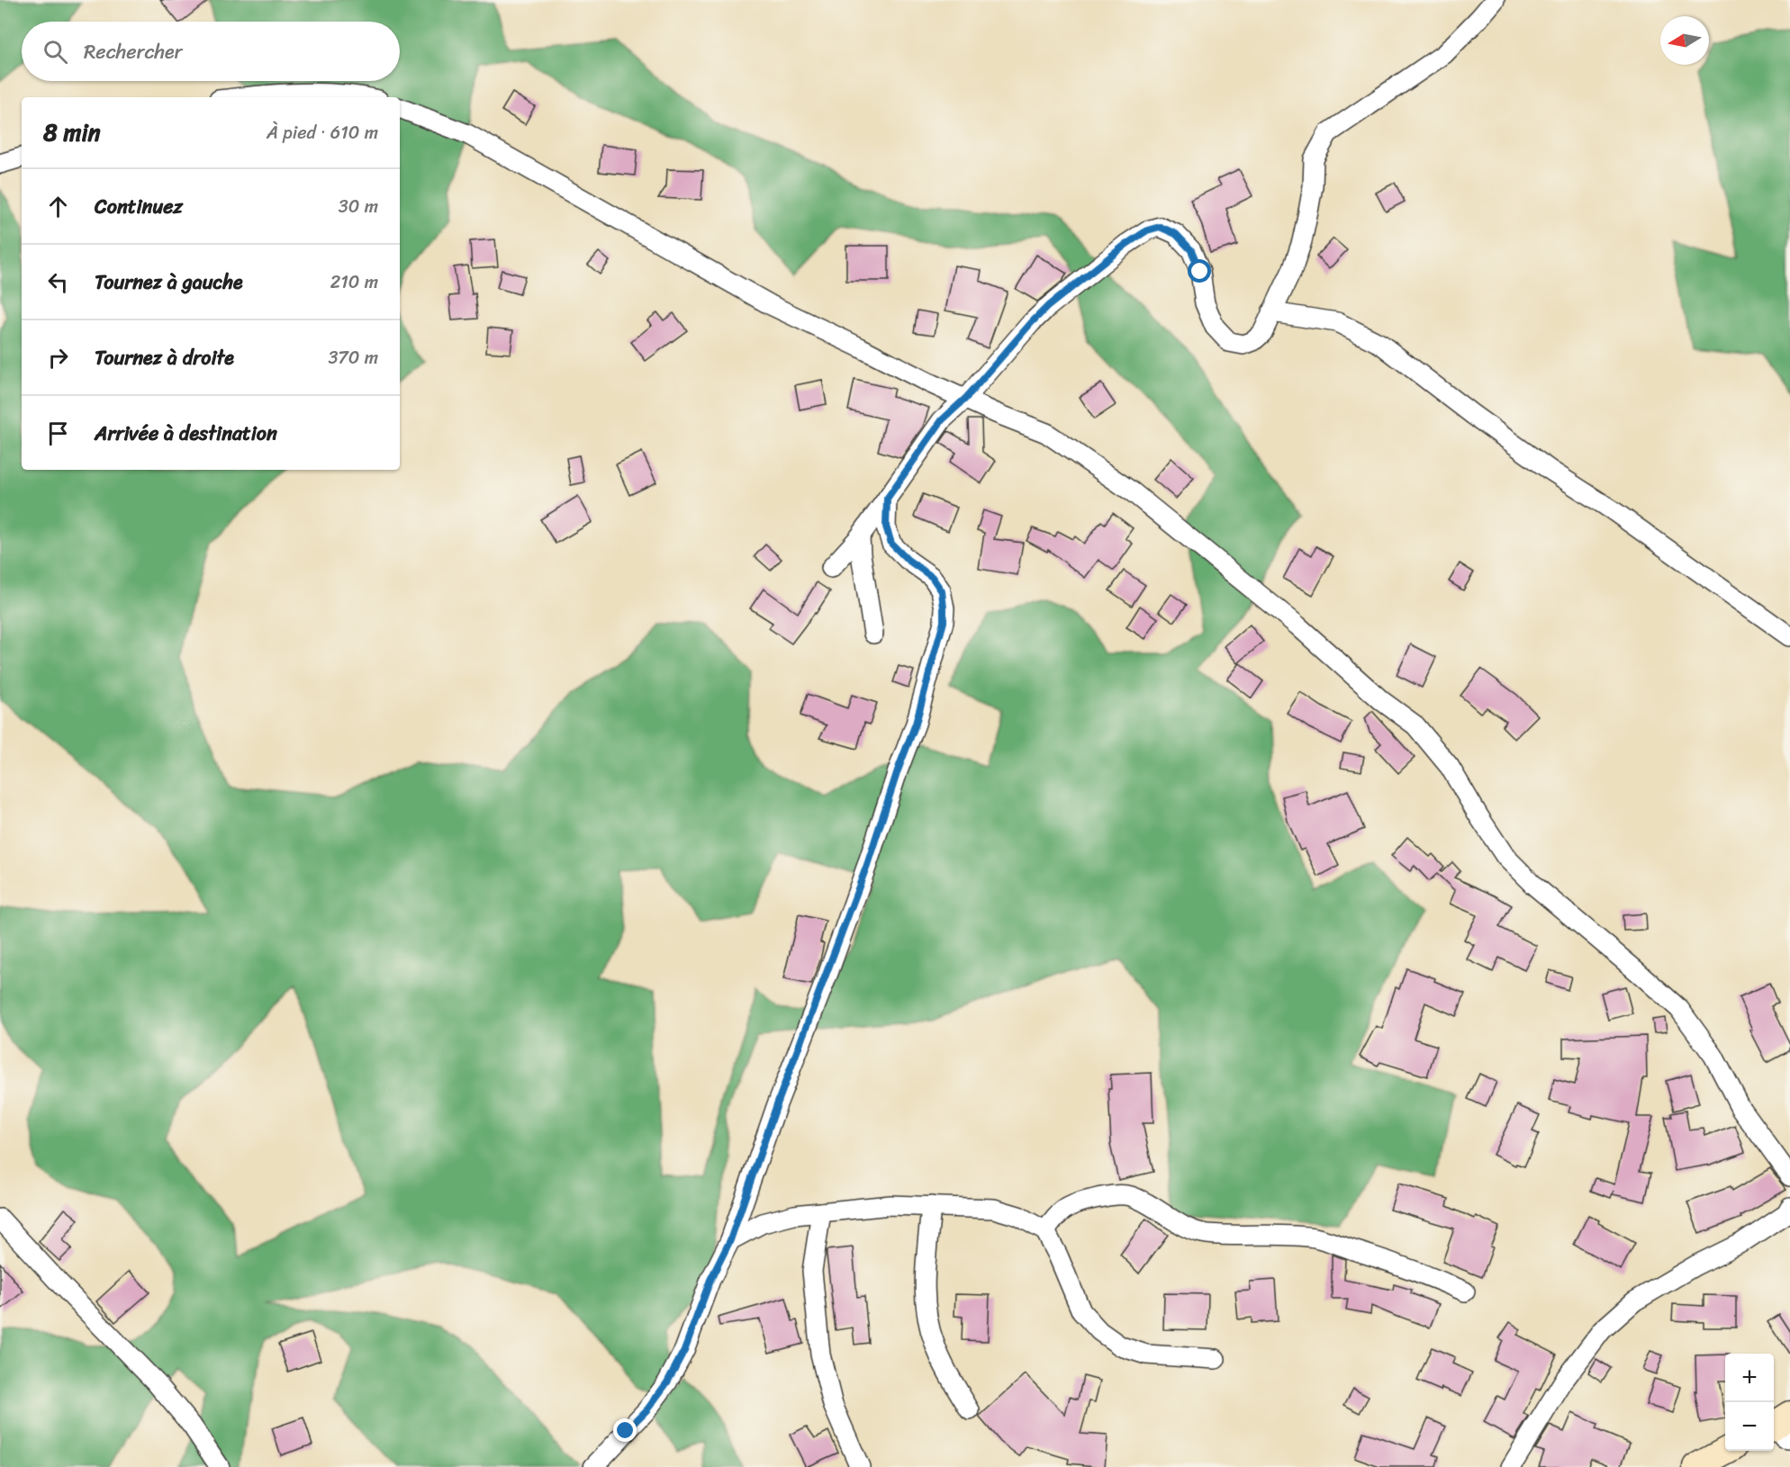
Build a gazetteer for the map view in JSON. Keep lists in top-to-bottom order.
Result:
{
  "north": "left",
  "page": {
    "search": "Rechercher",
    "heading": ["8 min", "À pied · 610 m"],
    "list": [
      ["Continuez", "30 m"],
      ["Tournez à gauche", "210 m"],
      ["Tournez à droite", "370 m"],
      "Arrivée à destination"
    ],
    "map_buttons": ["+", "−"]
  }
}
